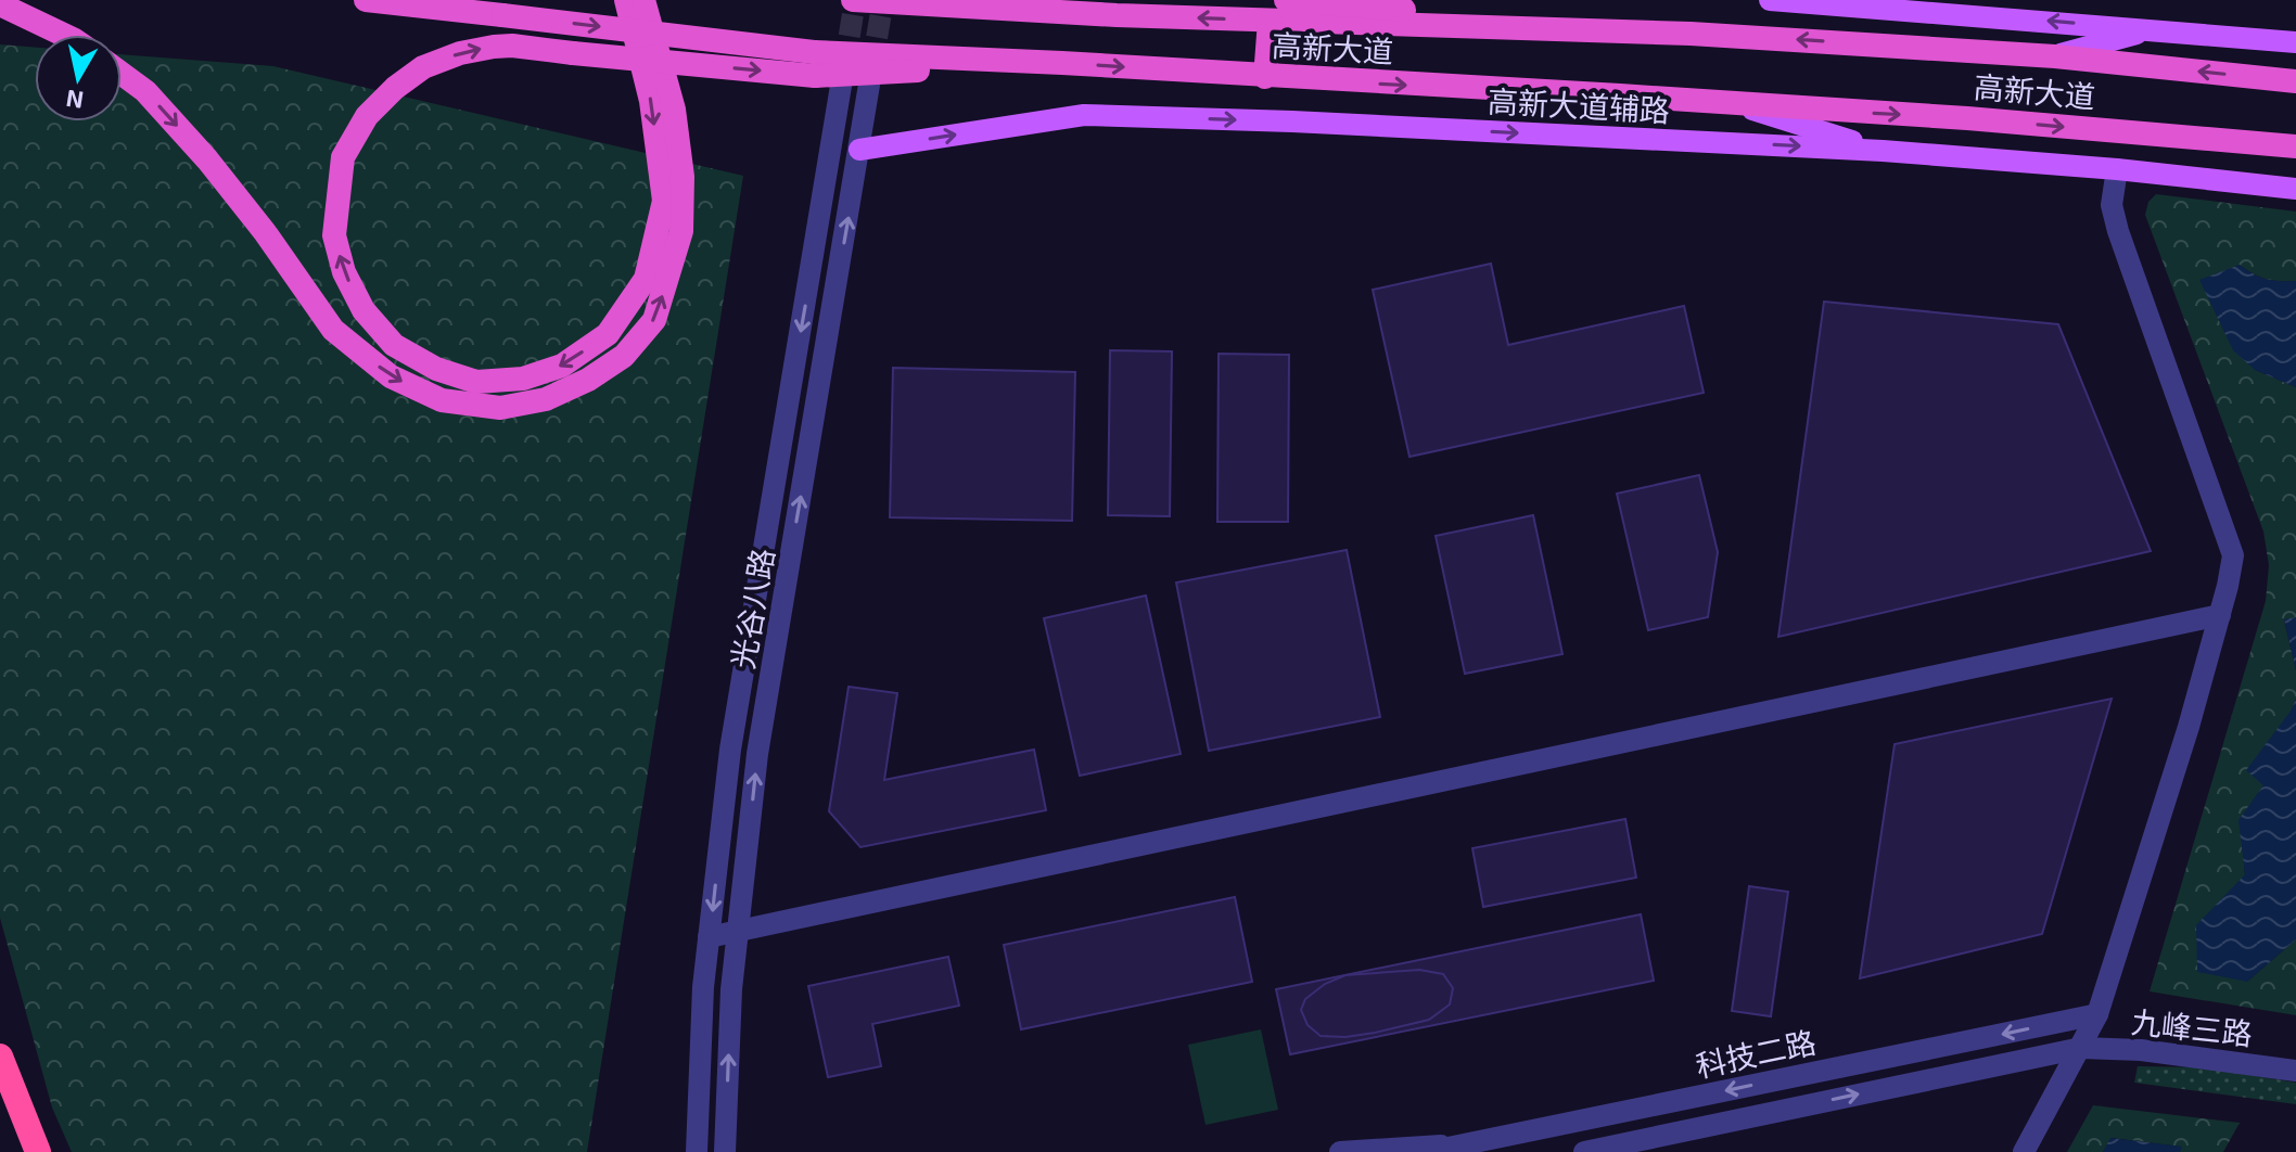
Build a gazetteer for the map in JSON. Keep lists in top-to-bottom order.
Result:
{
  "streets": {
    "highway": ["高新大道"],
    "main road": ["高新大道辅路"],
    "street": ["光谷八路", "九峰三路", "科技二路"]
  },
  "crossings": [
    ["高新大道辅路", "光谷八路"],
    ["九峰三路", "科技二路"]
  ],
  "one_way": ["高新大道辅路"],
  "north": "bottom"
}
